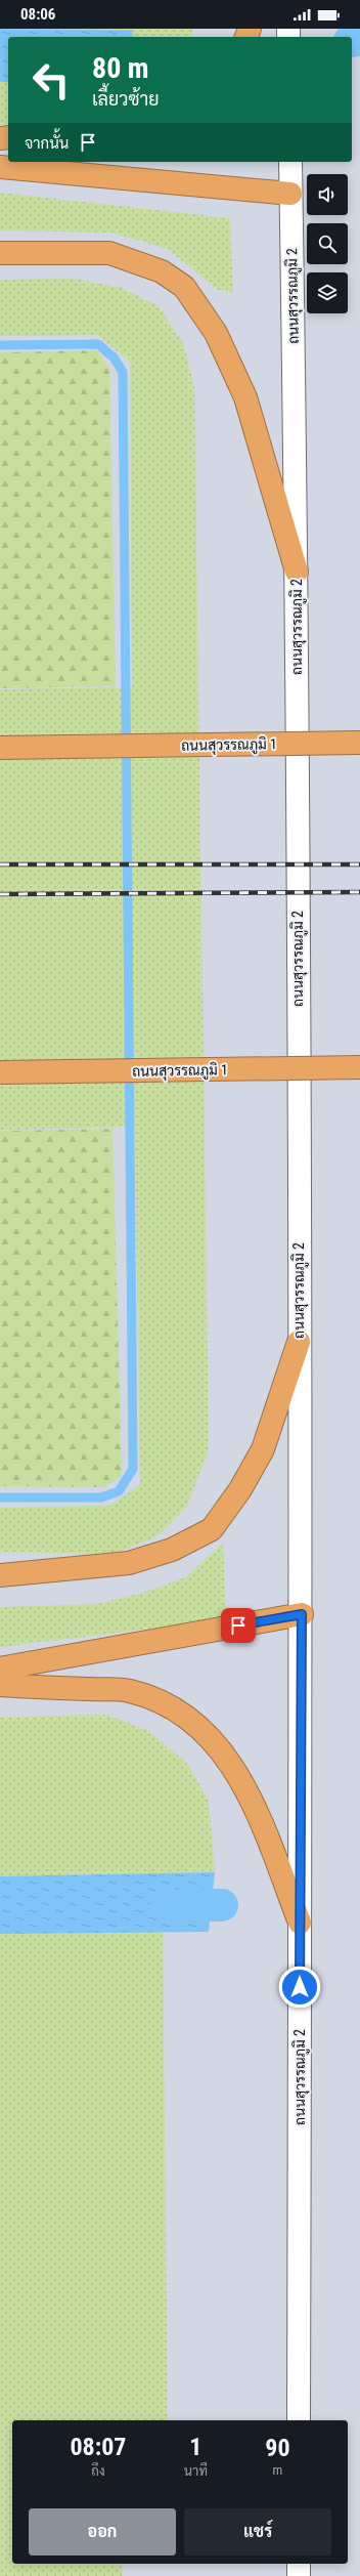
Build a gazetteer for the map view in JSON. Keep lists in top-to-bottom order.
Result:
{
  "streets": {
    "highway": ["ถนนสุวรรณภูมิ 1"],
    "street": ["ถนนสุวรรณภูมิ 2"]
  },
  "page": {
    "status": "08:06",
    "turn": ["80 m", "เลี้ยวซ้าย"],
    "then": "จากนั้น",
    "eta": [
      "08:07",
      "ถึง",
      "1",
      "นาที",
      "90",
      "m"
    ],
    "buttons": ["ออก", "แชร์"]
  }
}
